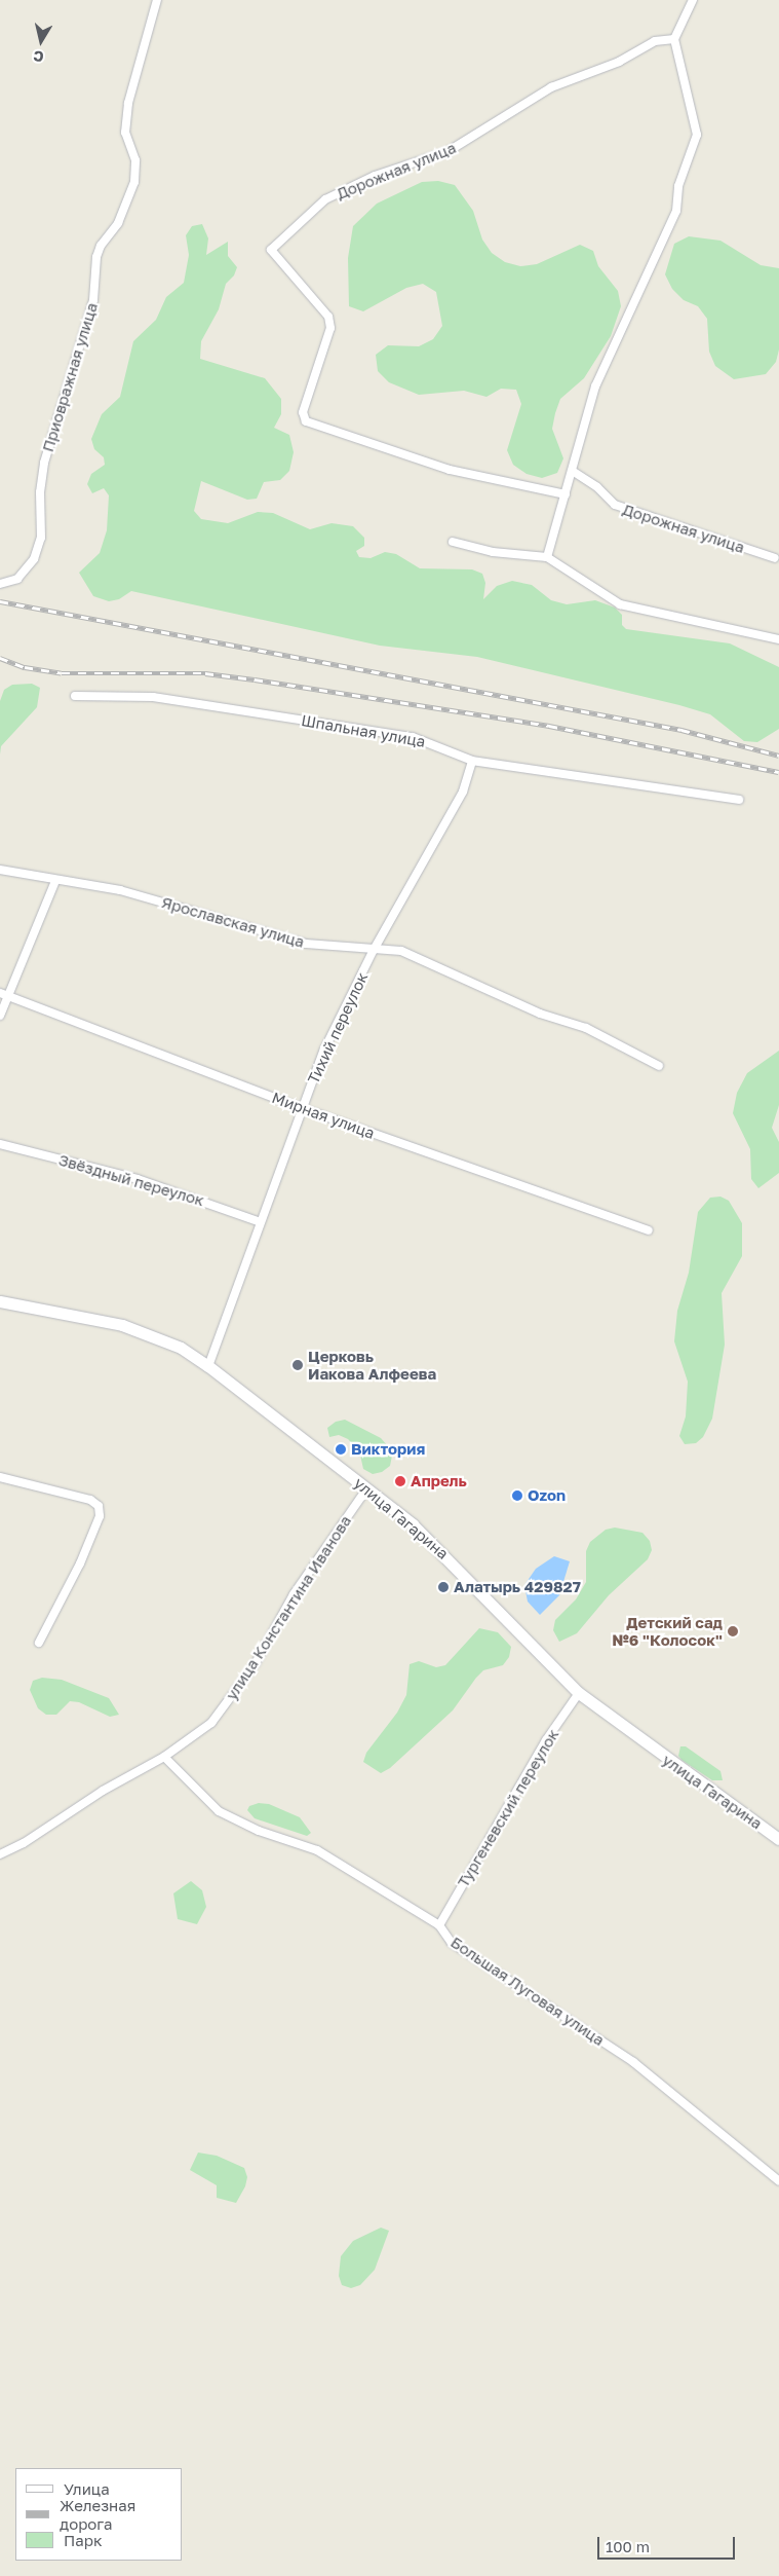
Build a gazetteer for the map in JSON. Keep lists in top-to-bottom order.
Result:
{
  "streets": {
    "main road": ["улица Гагарина"],
    "street": [
      "Дорожная улица",
      "Приовражная улица",
      "Шпальная улица",
      "Ярославская улица",
      "Тихий переулок",
      "Мирная улица",
      "Звёздный переулок",
      "улица Константина Иванова",
      "Тургеневский переулок",
      "Большая Луговая улица"
    ]
  },
  "crossings": [
    ["Шпальная улица", "Тихий переулок"],
    ["Ярославская улица", "Тихий переулок"],
    ["Тихий переулок", "Мирная улица"],
    ["Тихий переулок", "Звёздный переулок"],
    ["Тихий переулок", "улица Гагарина"],
    ["улица Гагарина", "улица Константина Иванова"],
    ["улица Гагарина", "Тургеневский переулок"],
    ["улица Константина Иванова", "Большая Луговая улица"],
    ["Тургеневский переулок", "Большая Луговая улица"]
  ],
  "places": [
    "Церковь Иакова Алфеева",
    "Виктория",
    "Апрель",
    "Ozon",
    "Алатырь 429827",
    "Детский сад №6 \"Колосок\""
  ],
  "legend": ["Улица", "Железная дорога", "Парк"],
  "scale_bar": "100 m",
  "north": "bottom"
}
